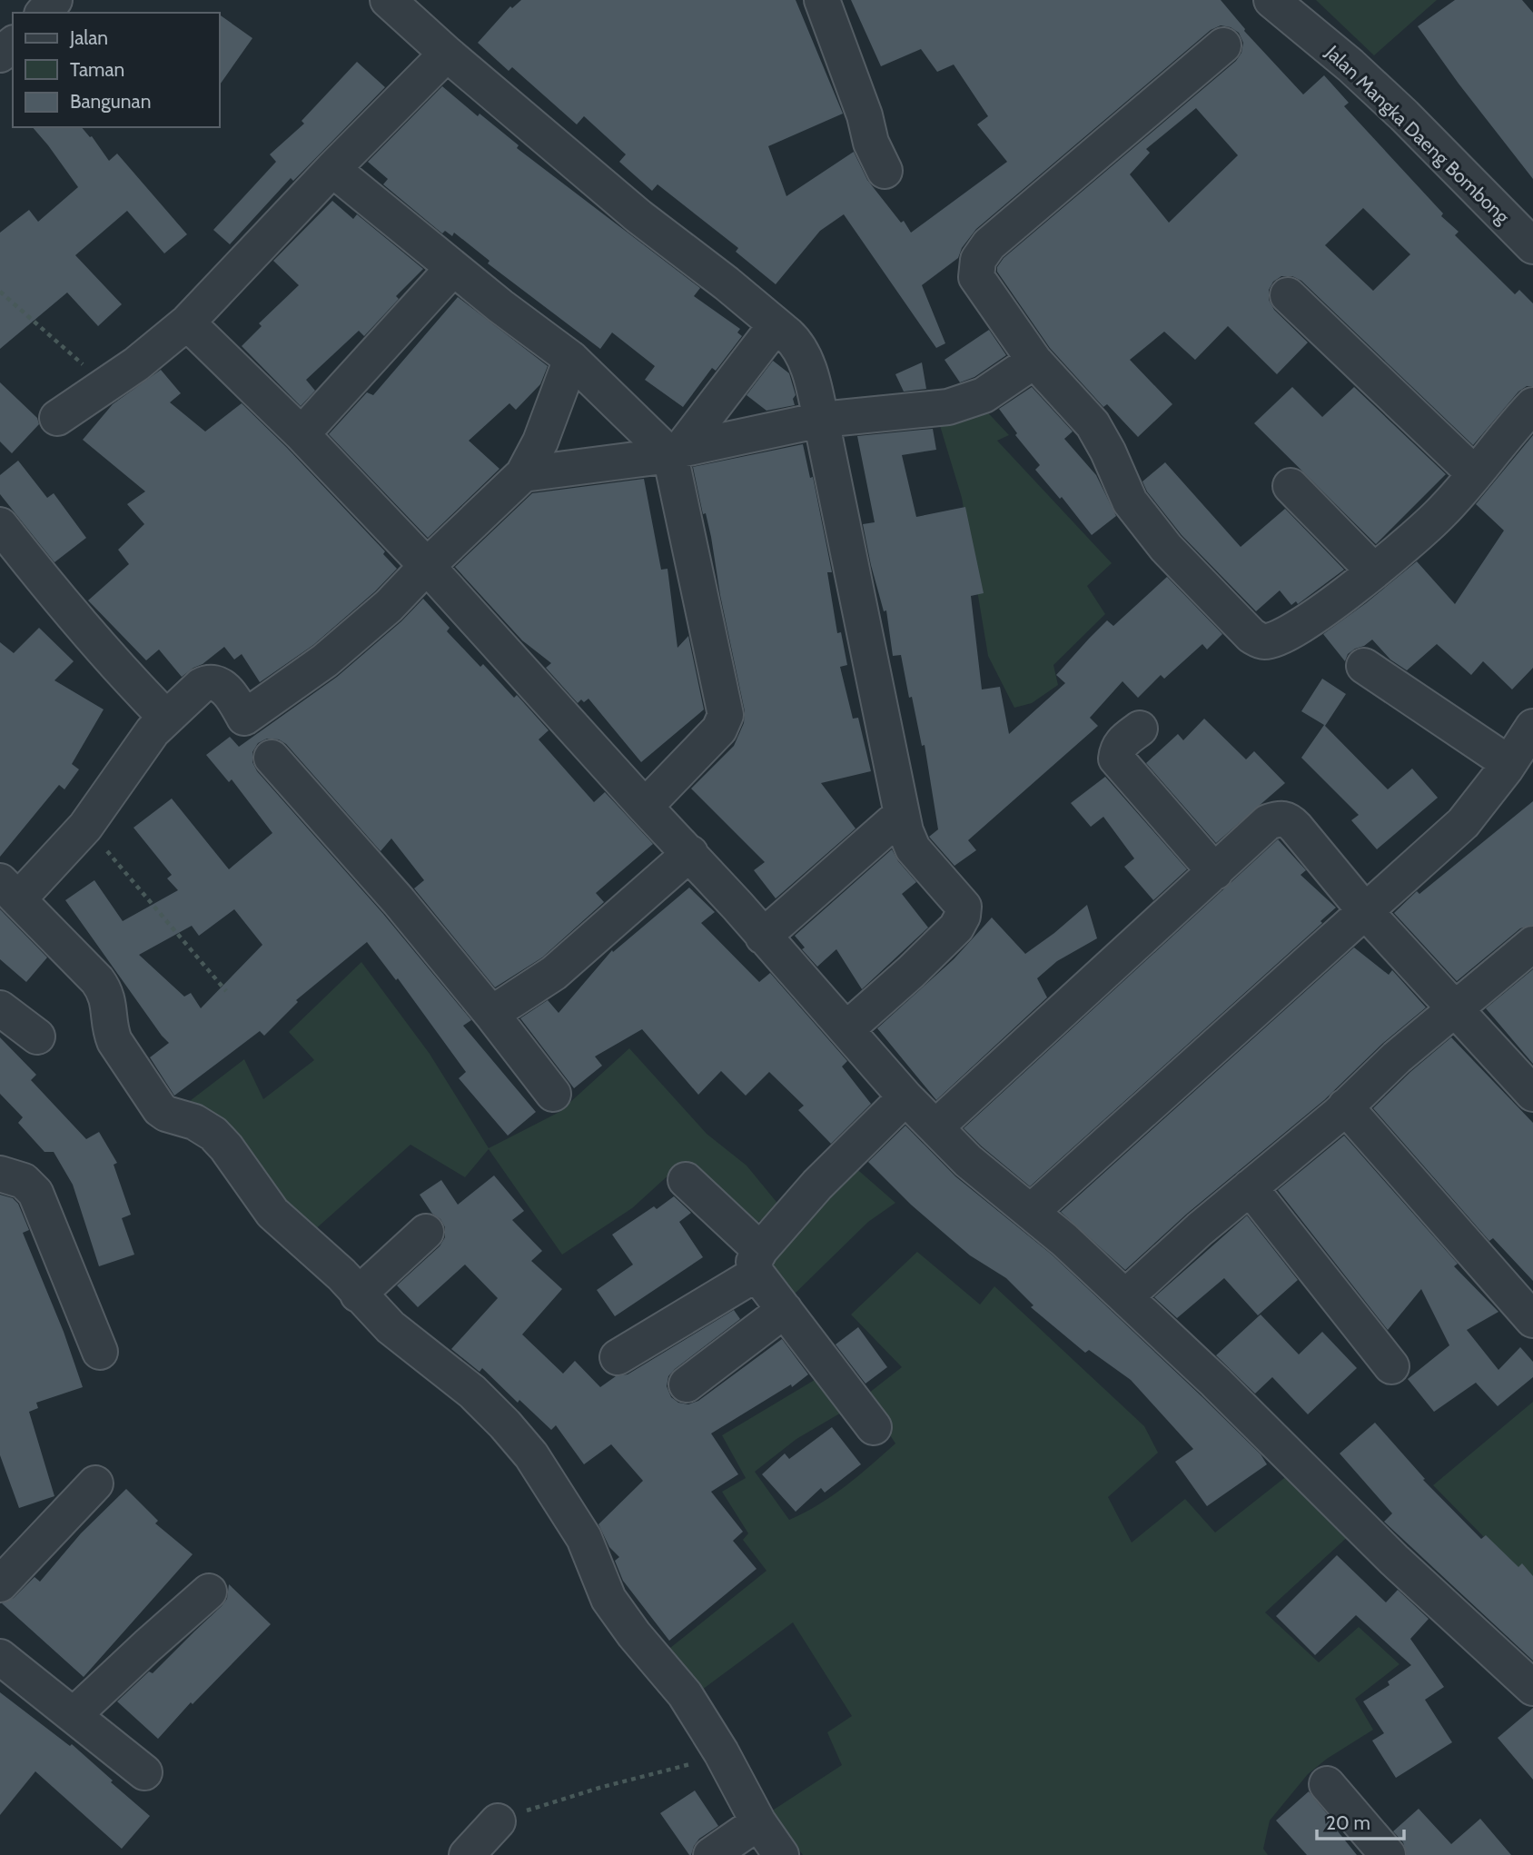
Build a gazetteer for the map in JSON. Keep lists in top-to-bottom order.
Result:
{
  "streets": {
    "street": ["Jalan Mangka Daeng Bombong"]
  },
  "legend": ["Jalan", "Taman", "Bangunan"],
  "scale_bar": "20 m"
}
